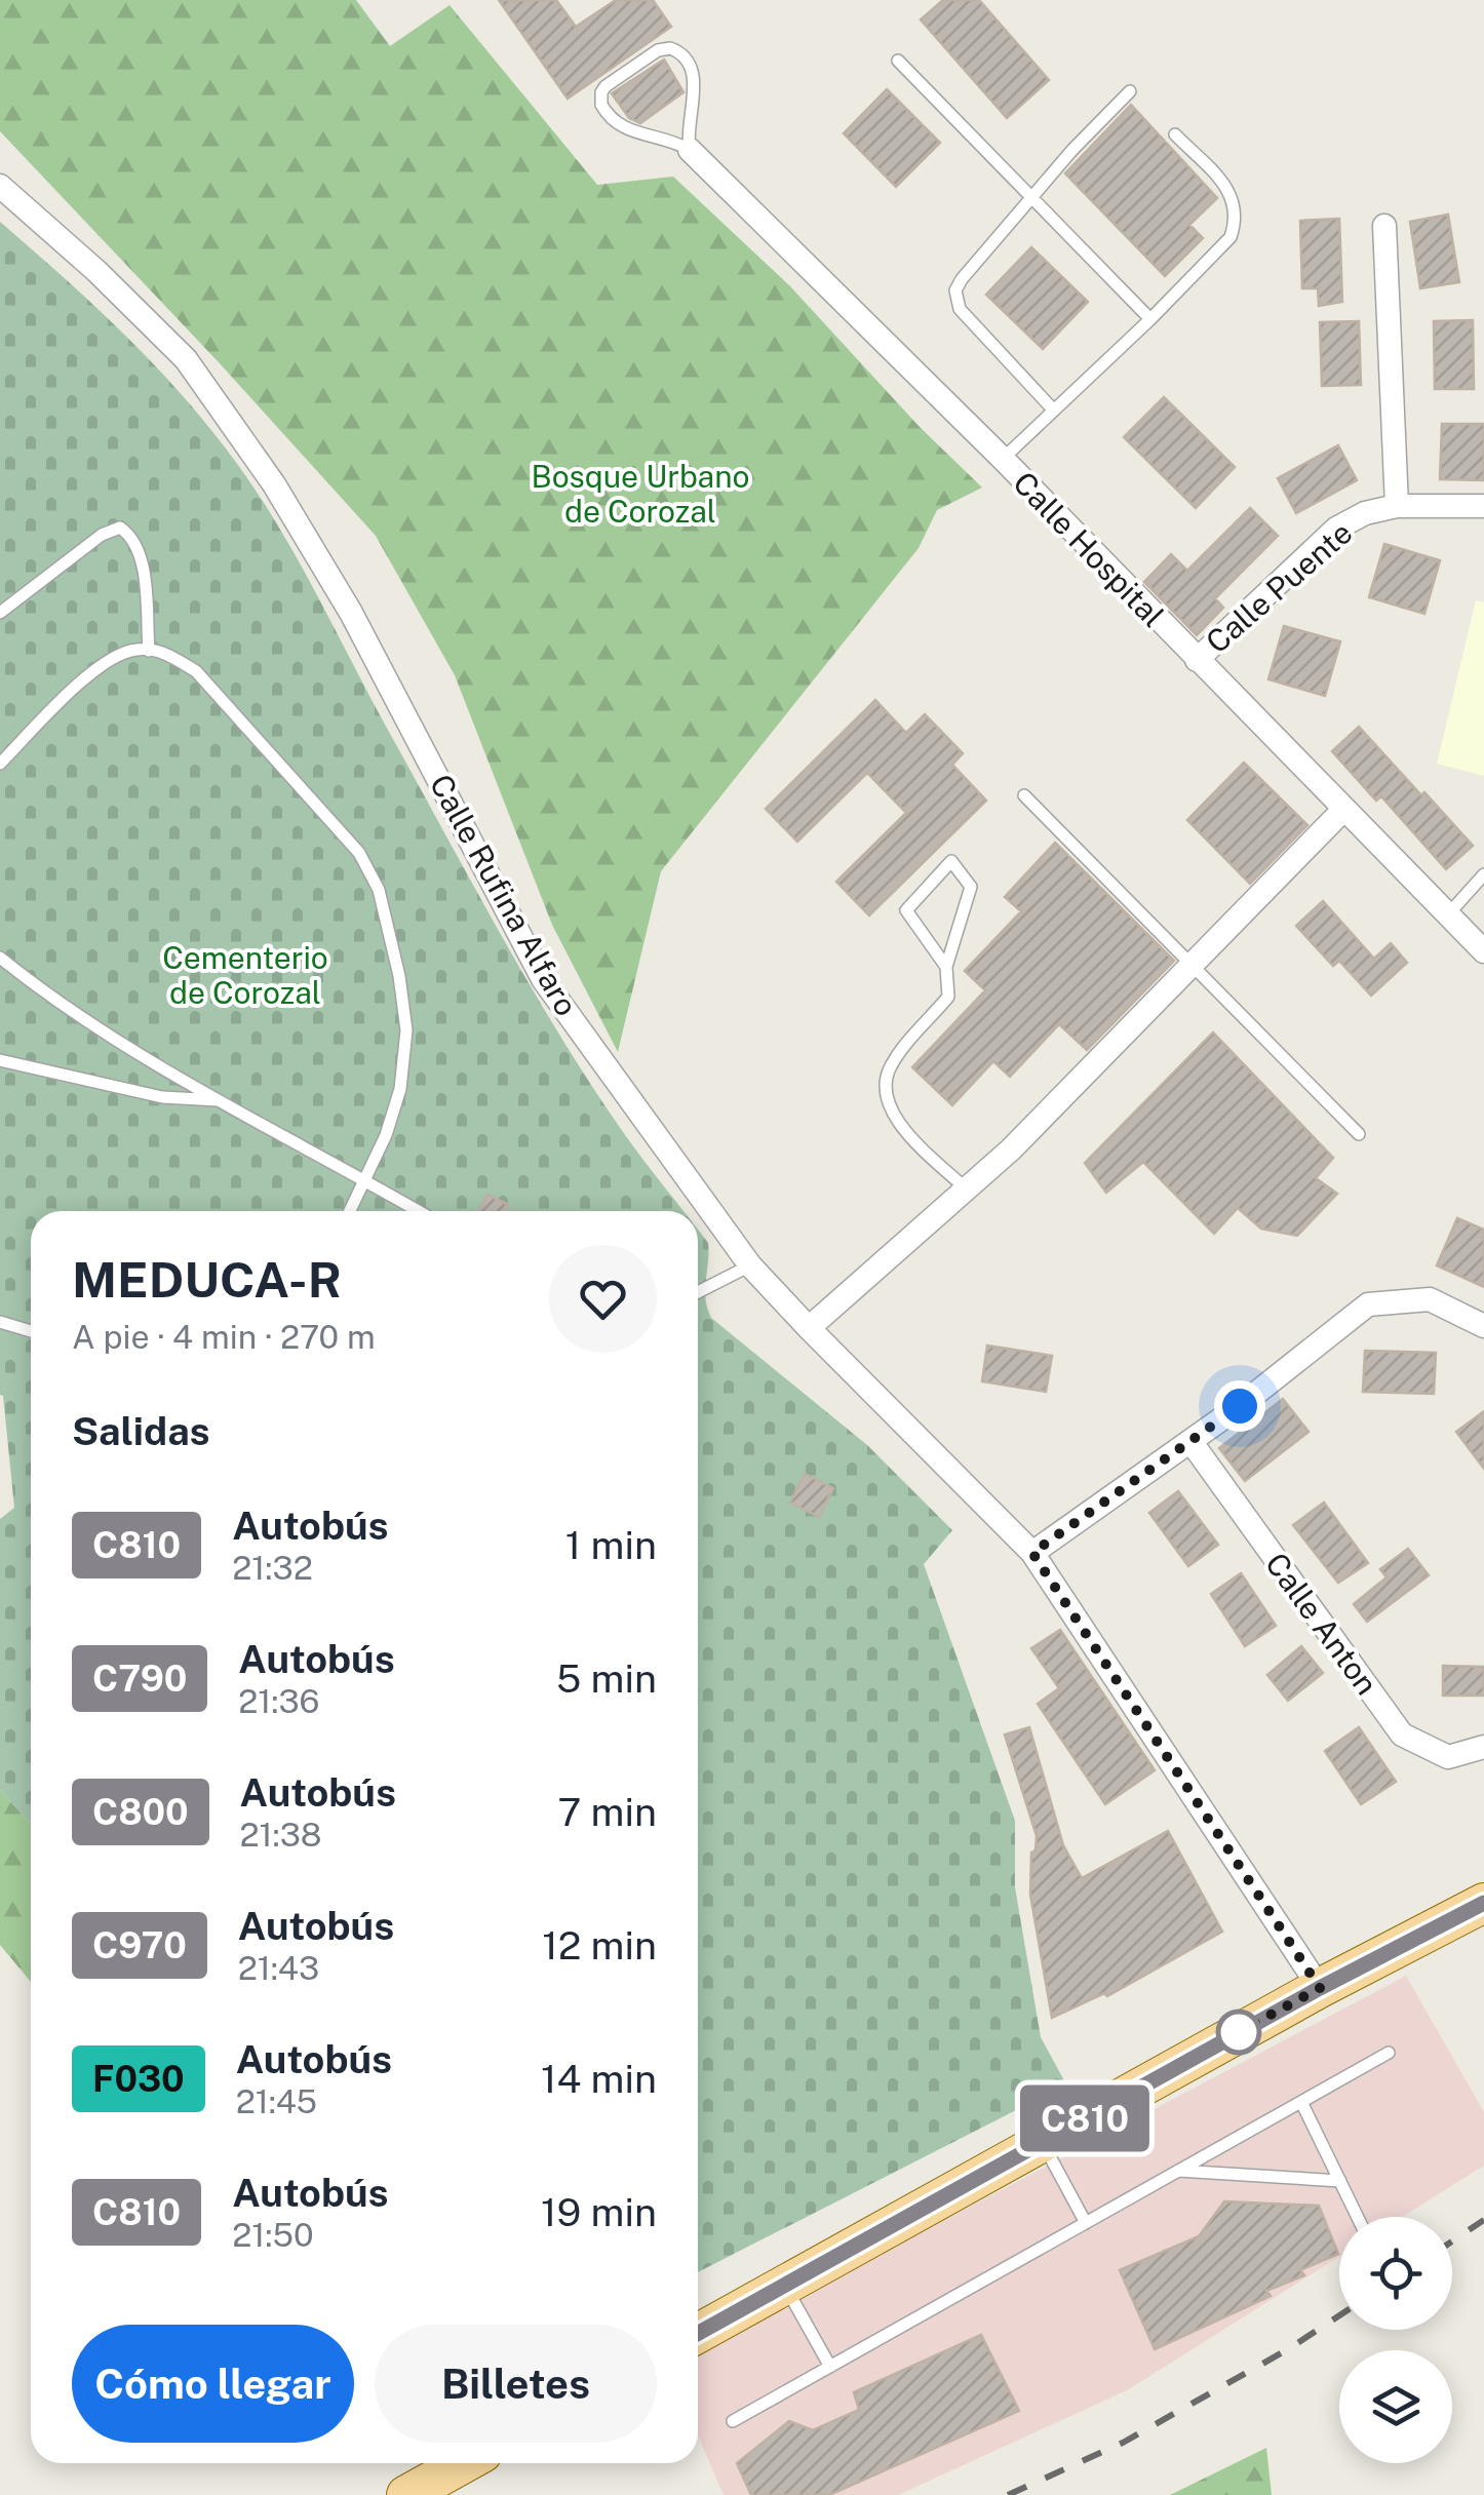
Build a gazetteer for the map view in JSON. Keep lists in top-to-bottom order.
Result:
{
  "streets": {
    "street": [
      "Calle Hospital",
      "Calle Puente",
      "Calle Rufina Alfaro",
      "Calle Anton"
    ]
  },
  "crossings": [
    ["Calle Hospital", "Calle Puente"]
  ],
  "parks": ["Bosque Urbano de Corozal", "Cementerio de Corozal"],
  "lines": ["bus line C810"],
  "page": {
    "on_map": "C810",
    "heading": [
      ["MEDUCA-R", "A pie · 4 min · 270 m"],
      "Salidas"
    ],
    "list": [
      {
        "mark": "C810",
        "name": "Autobús",
        "note": "21:32",
        "value": "1 min"
      },
      {
        "mark": "C790",
        "name": "Autobús",
        "note": "21:36",
        "value": "5 min"
      },
      {
        "mark": "C800",
        "name": "Autobús",
        "note": "21:38",
        "value": "7 min"
      },
      {
        "mark": "C970",
        "name": "Autobús",
        "note": "21:43",
        "value": "12 min"
      },
      {
        "mark": "F030",
        "name": "Autobús",
        "note": "21:45",
        "value": "14 min"
      },
      {
        "mark": "C810",
        "name": "Autobús",
        "note": "21:50",
        "value": "19 min"
      }
    ],
    "buttons": ["Cómo llegar", "Billetes"]
  }
}
